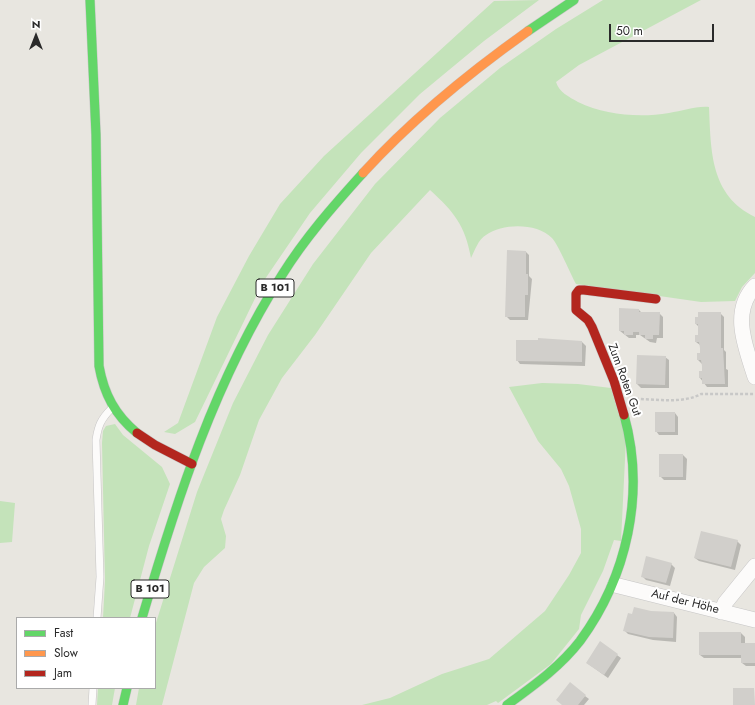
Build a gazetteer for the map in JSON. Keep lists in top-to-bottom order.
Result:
{
  "streets": {
    "street": ["B 101", "Zum Roten Gut", "Auf der Höhe"]
  },
  "crossings": [
    ["Zum Roten Gut", "Auf der Höhe"]
  ],
  "legend": ["Fast", "Slow", "Jam"],
  "scale_bar": "50 m",
  "north": "top"
}
